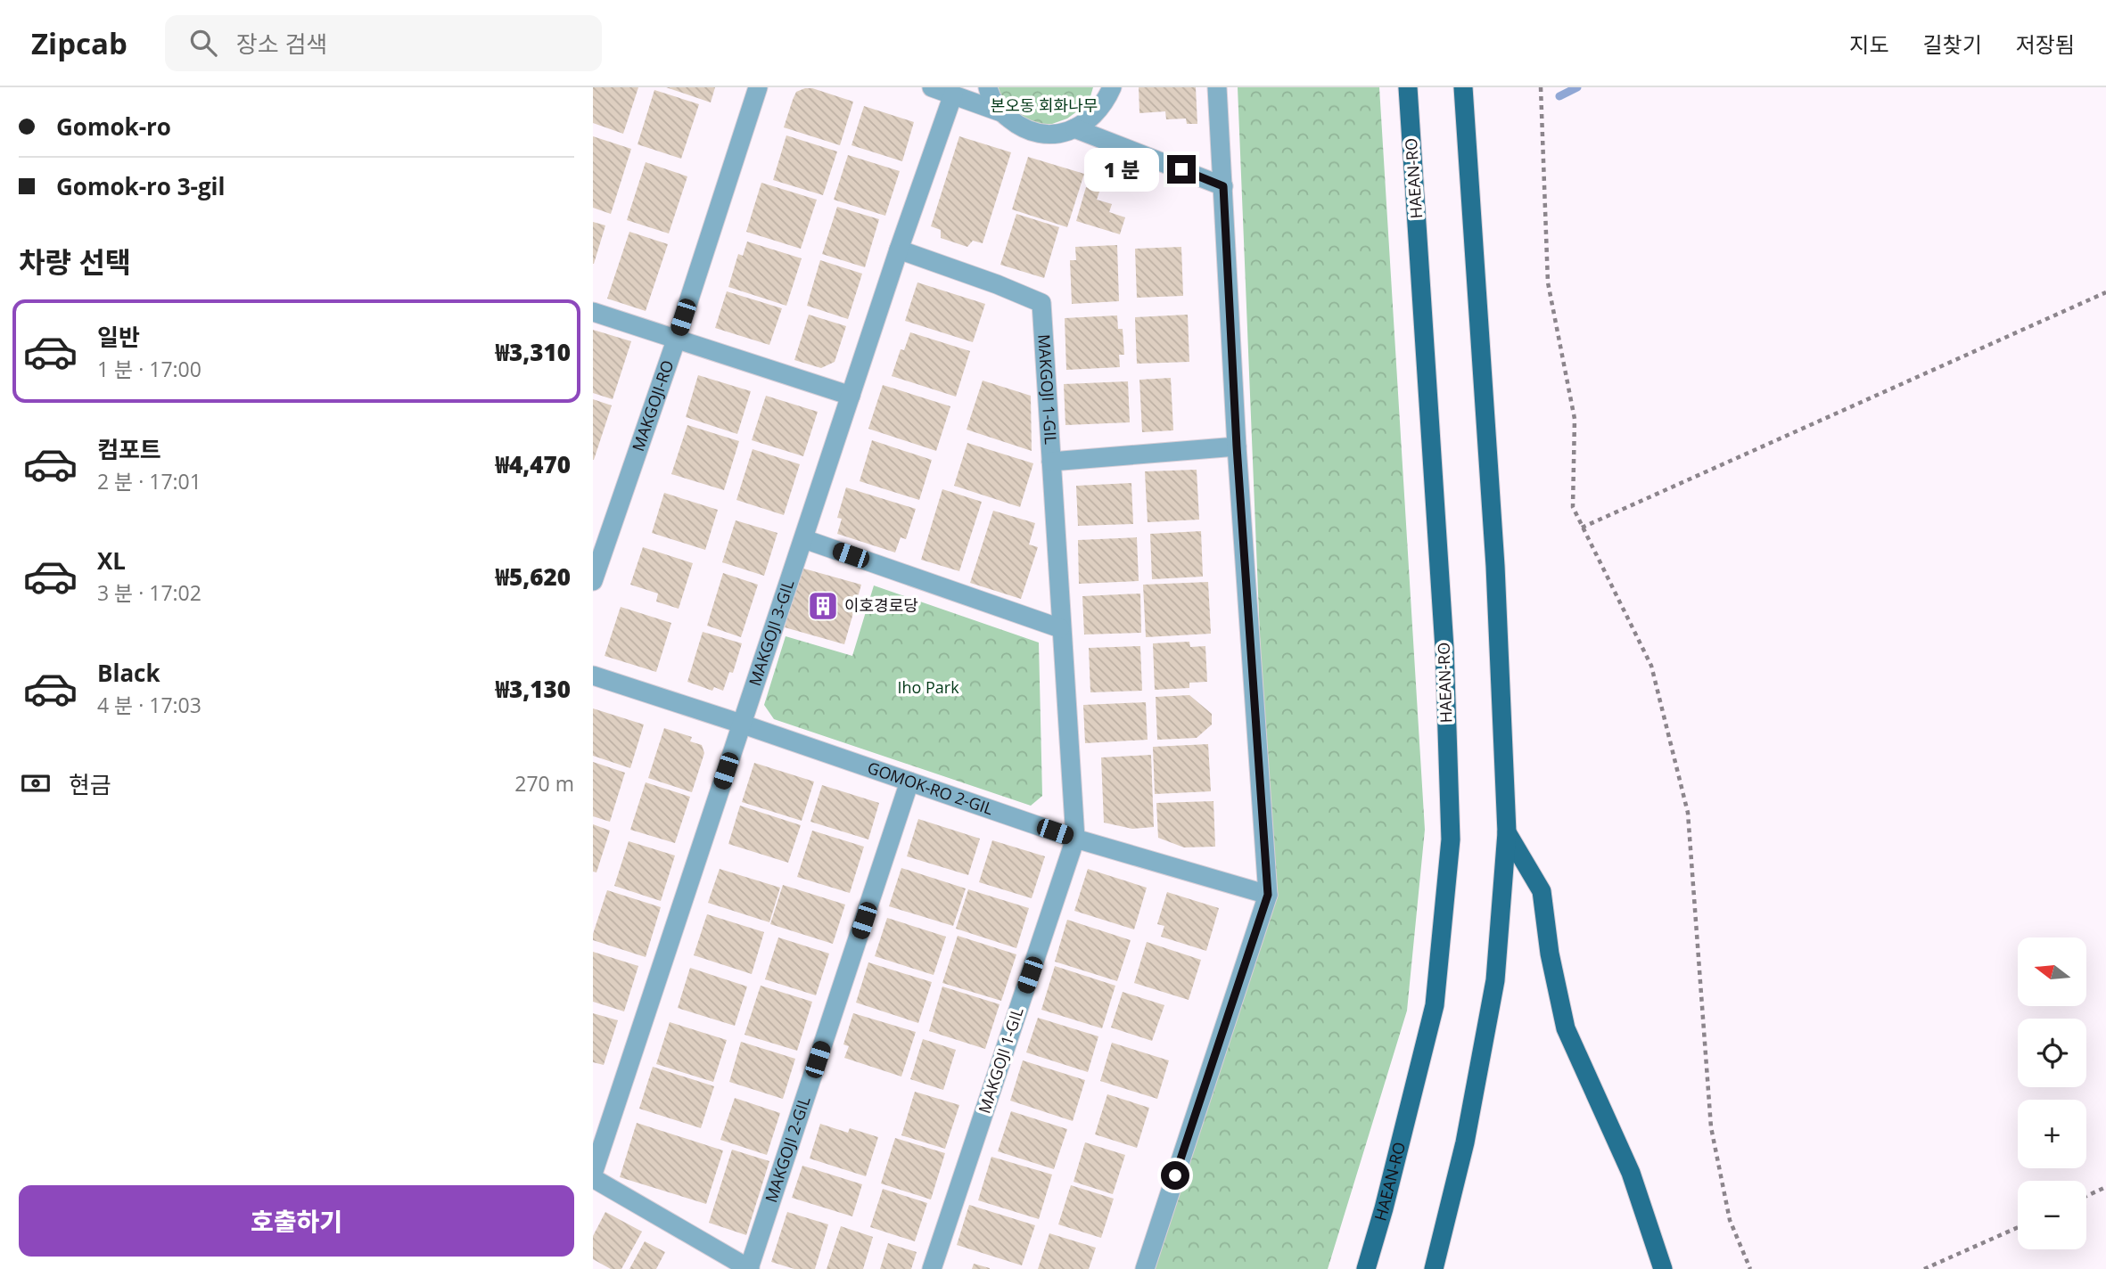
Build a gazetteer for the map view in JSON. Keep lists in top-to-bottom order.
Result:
{
  "streets": {
    "main road": ["HAEAN-RO"],
    "street": [
      "MAKGOJI 1-GIL",
      "MAKGOJI-RO",
      "MAKGOJI 3-GIL",
      "GOMOK-RO 2-GIL",
      "MAKGOJI 2-GIL"
    ]
  },
  "crossings": [
    ["MAKGOJI 1-GIL", "MAKGOJI 3-GIL"],
    ["MAKGOJI 1-GIL", "GOMOK-RO 2-GIL"],
    ["MAKGOJI 3-GIL", "GOMOK-RO 2-GIL"],
    ["GOMOK-RO 2-GIL", "MAKGOJI 2-GIL"]
  ],
  "parks": ["본오동 회화나무", "Iho Park"],
  "places": {
    "building": ["이호경로당"]
  },
  "north": "left",
  "page": {
    "header": "Zipcab",
    "search": "장소 검색",
    "nav": ["지도", "길찾기", "저장됨"],
    "banner": ["Gomok-ro", "Gomok-ro 3-gil"],
    "bubble": "1 분",
    "heading": "차량 선택",
    "list": [
      {
        "name": "일반",
        "note": "1 분 · 17:00",
        "value": "₩3,310"
      },
      {
        "name": "컴포트",
        "note": "2 분 · 17:01",
        "value": "₩4,470"
      },
      {
        "name": "XL",
        "note": "3 분 · 17:02",
        "value": "₩5,620"
      },
      {
        "name": "Black",
        "note": "4 분 · 17:03",
        "value": "₩3,130"
      }
    ],
    "pay": ["현금", "270 m"],
    "map_buttons": ["+", "−"],
    "buttons": "호출하기"
  }
}
